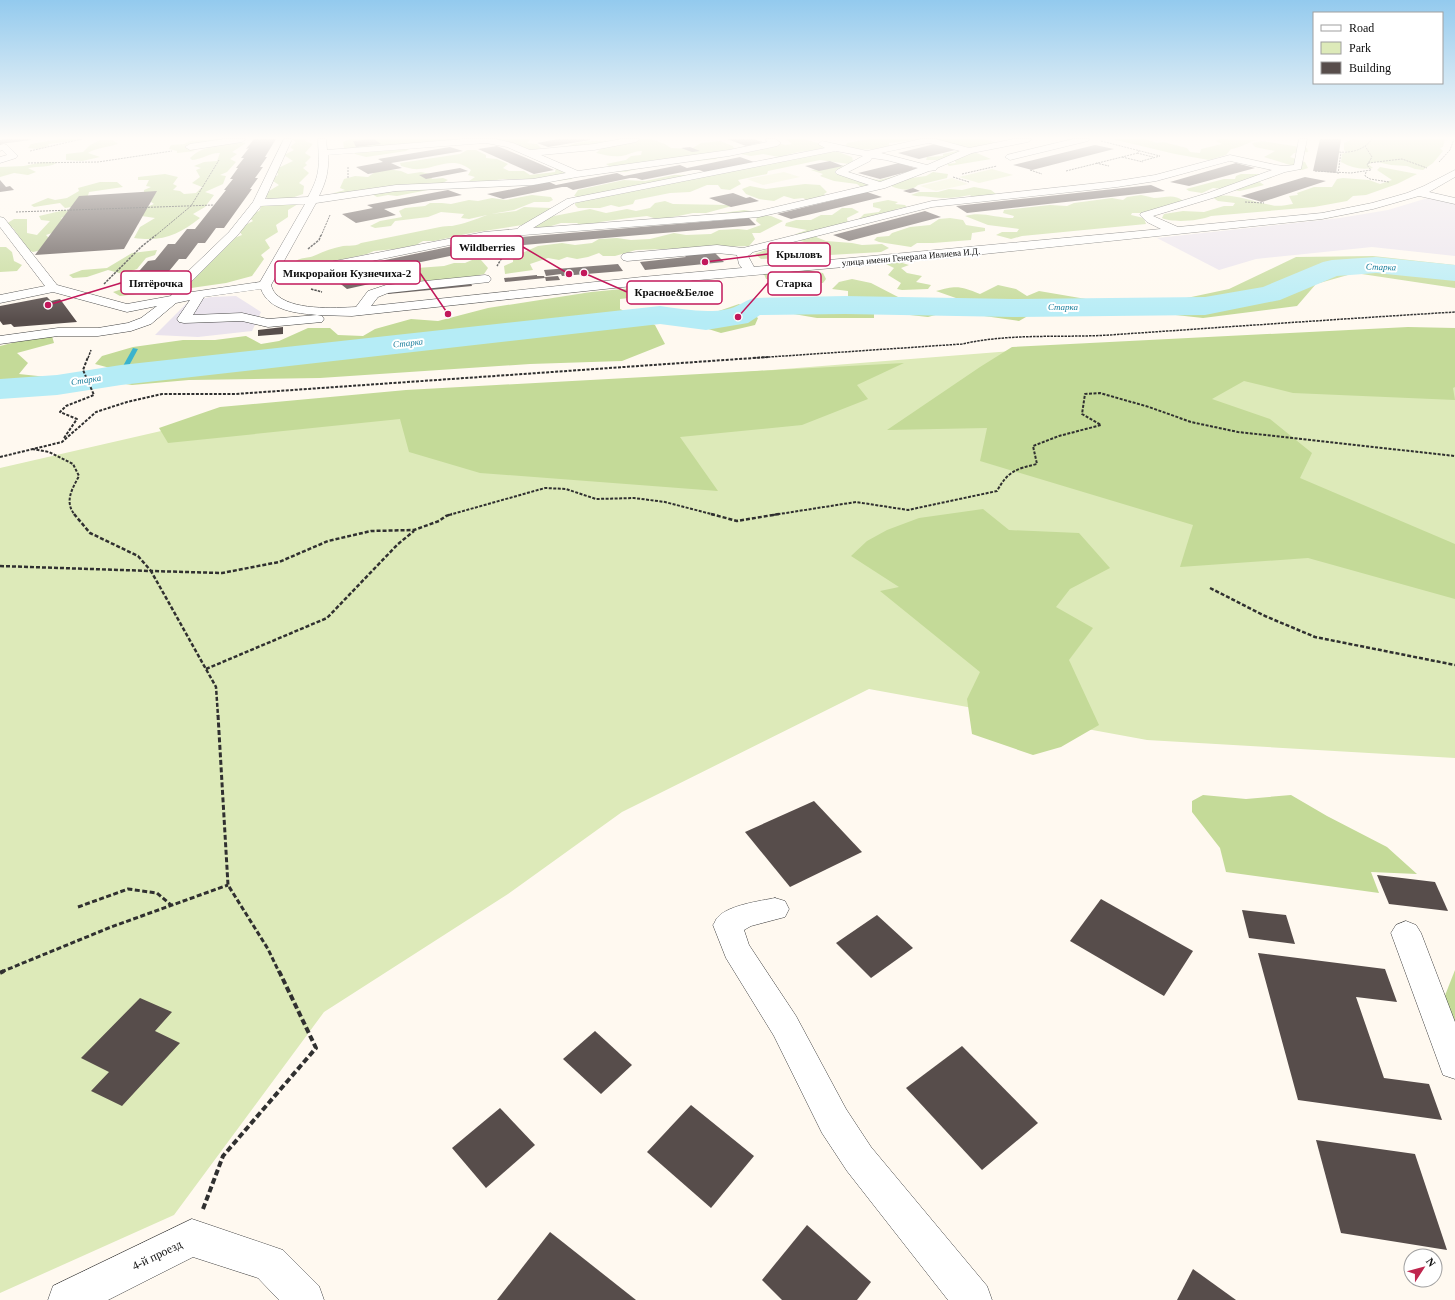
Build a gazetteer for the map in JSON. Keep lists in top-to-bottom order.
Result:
{
  "streets": {
    "street": ["улица имени Генерала Ивлиева И.Д.", "4-й проезд"]
  },
  "water": ["Старка"],
  "places": [
    "Крыловъ",
    "Красное&Белое",
    "Wildberries",
    "Пятёрочка",
    "Микрорайон Кузнечиха-2",
    "Старка"
  ],
  "legend": ["Road", "Park", "Building"],
  "north": "top right"
}
